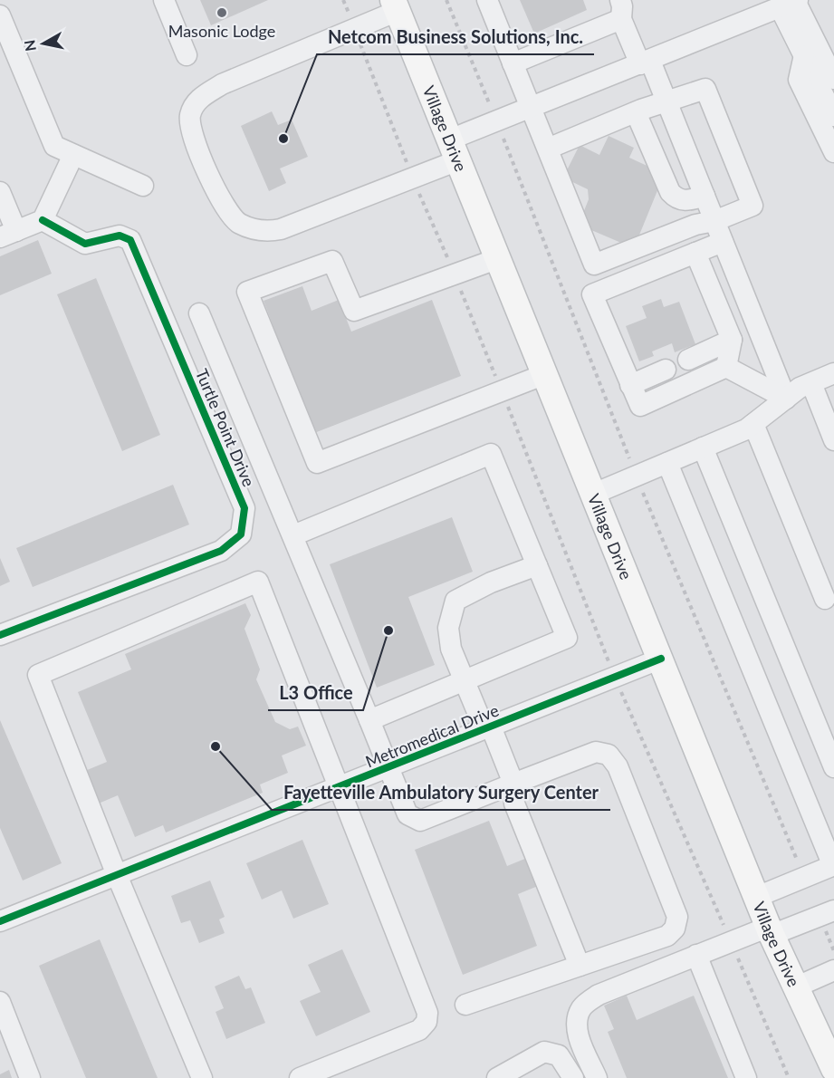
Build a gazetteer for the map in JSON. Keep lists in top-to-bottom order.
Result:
{
  "streets": {
    "main road": ["Village Drive"],
    "street": ["Turtle Point Drive", "Metromedical Drive"]
  },
  "crossings": [
    ["Village Drive", "Metromedical Drive"]
  ],
  "places": [
    "Masonic Lodge",
    "Netcom Business Solutions, Inc.",
    "L3 Office",
    "Fayetteville Ambulatory Surgery Center"
  ],
  "north": "left"
}
